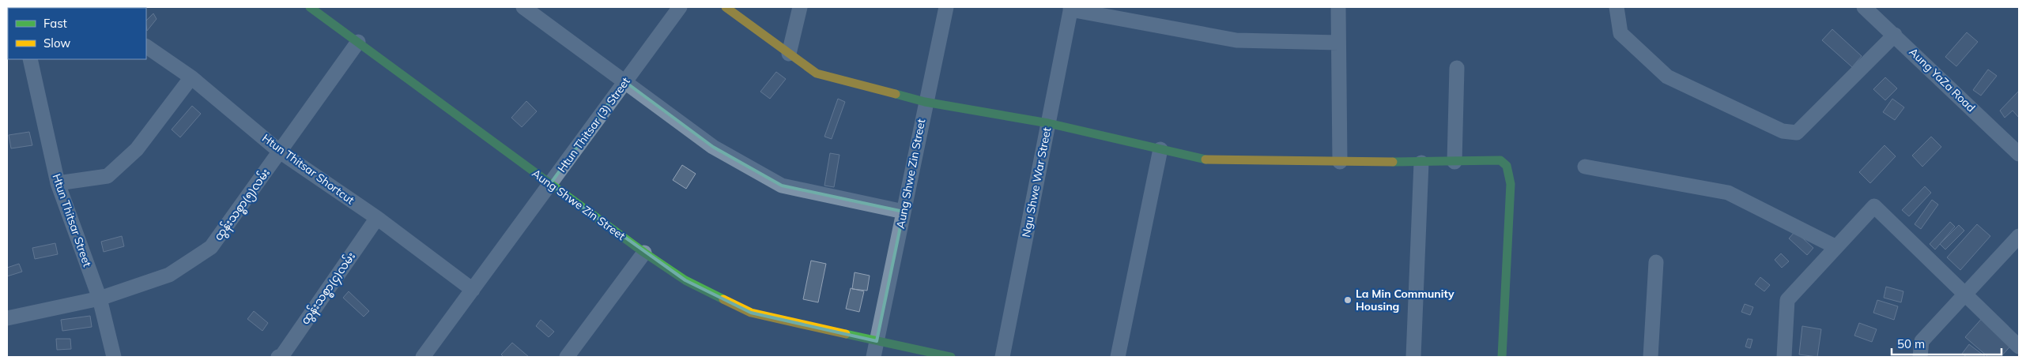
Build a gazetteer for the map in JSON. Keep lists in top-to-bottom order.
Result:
{
  "streets": {
    "street": [
      "Aung YaZa Road",
      "Htun Thitsar (3) Street",
      "Htun Thitsar Shortcut",
      "Aung Shwe Zin Street",
      "Ngu Shwe War Street",
      "ထွန်းသစ္စာ(၅)လမ်း",
      "Htun Thitsar Street",
      "ထွန်းသစ္စာ(၄)လမ်း"
    ]
  },
  "crossings": [
    ["Htun Thitsar (3) Street", "Htun Thitsar Shortcut"],
    ["Htun Thitsar (3) Street", "Aung Shwe Zin Street"],
    ["Htun Thitsar Shortcut", "ထွန်းသစ္စာ(၅)လမ်း"],
    ["Htun Thitsar Shortcut", "ထွန်းသစ္စာ(၄)လမ်း"],
    ["Aung Shwe Zin Street", "ထွန်းသစ္စာ(၅)လမ်း"],
    ["ထွန်းသစ္စာ(၅)လမ်း", "Htun Thitsar Street"]
  ],
  "places": ["La Min Community Housing"],
  "legend": ["Fast", "Slow"],
  "scale_bar": "50 m"
}
